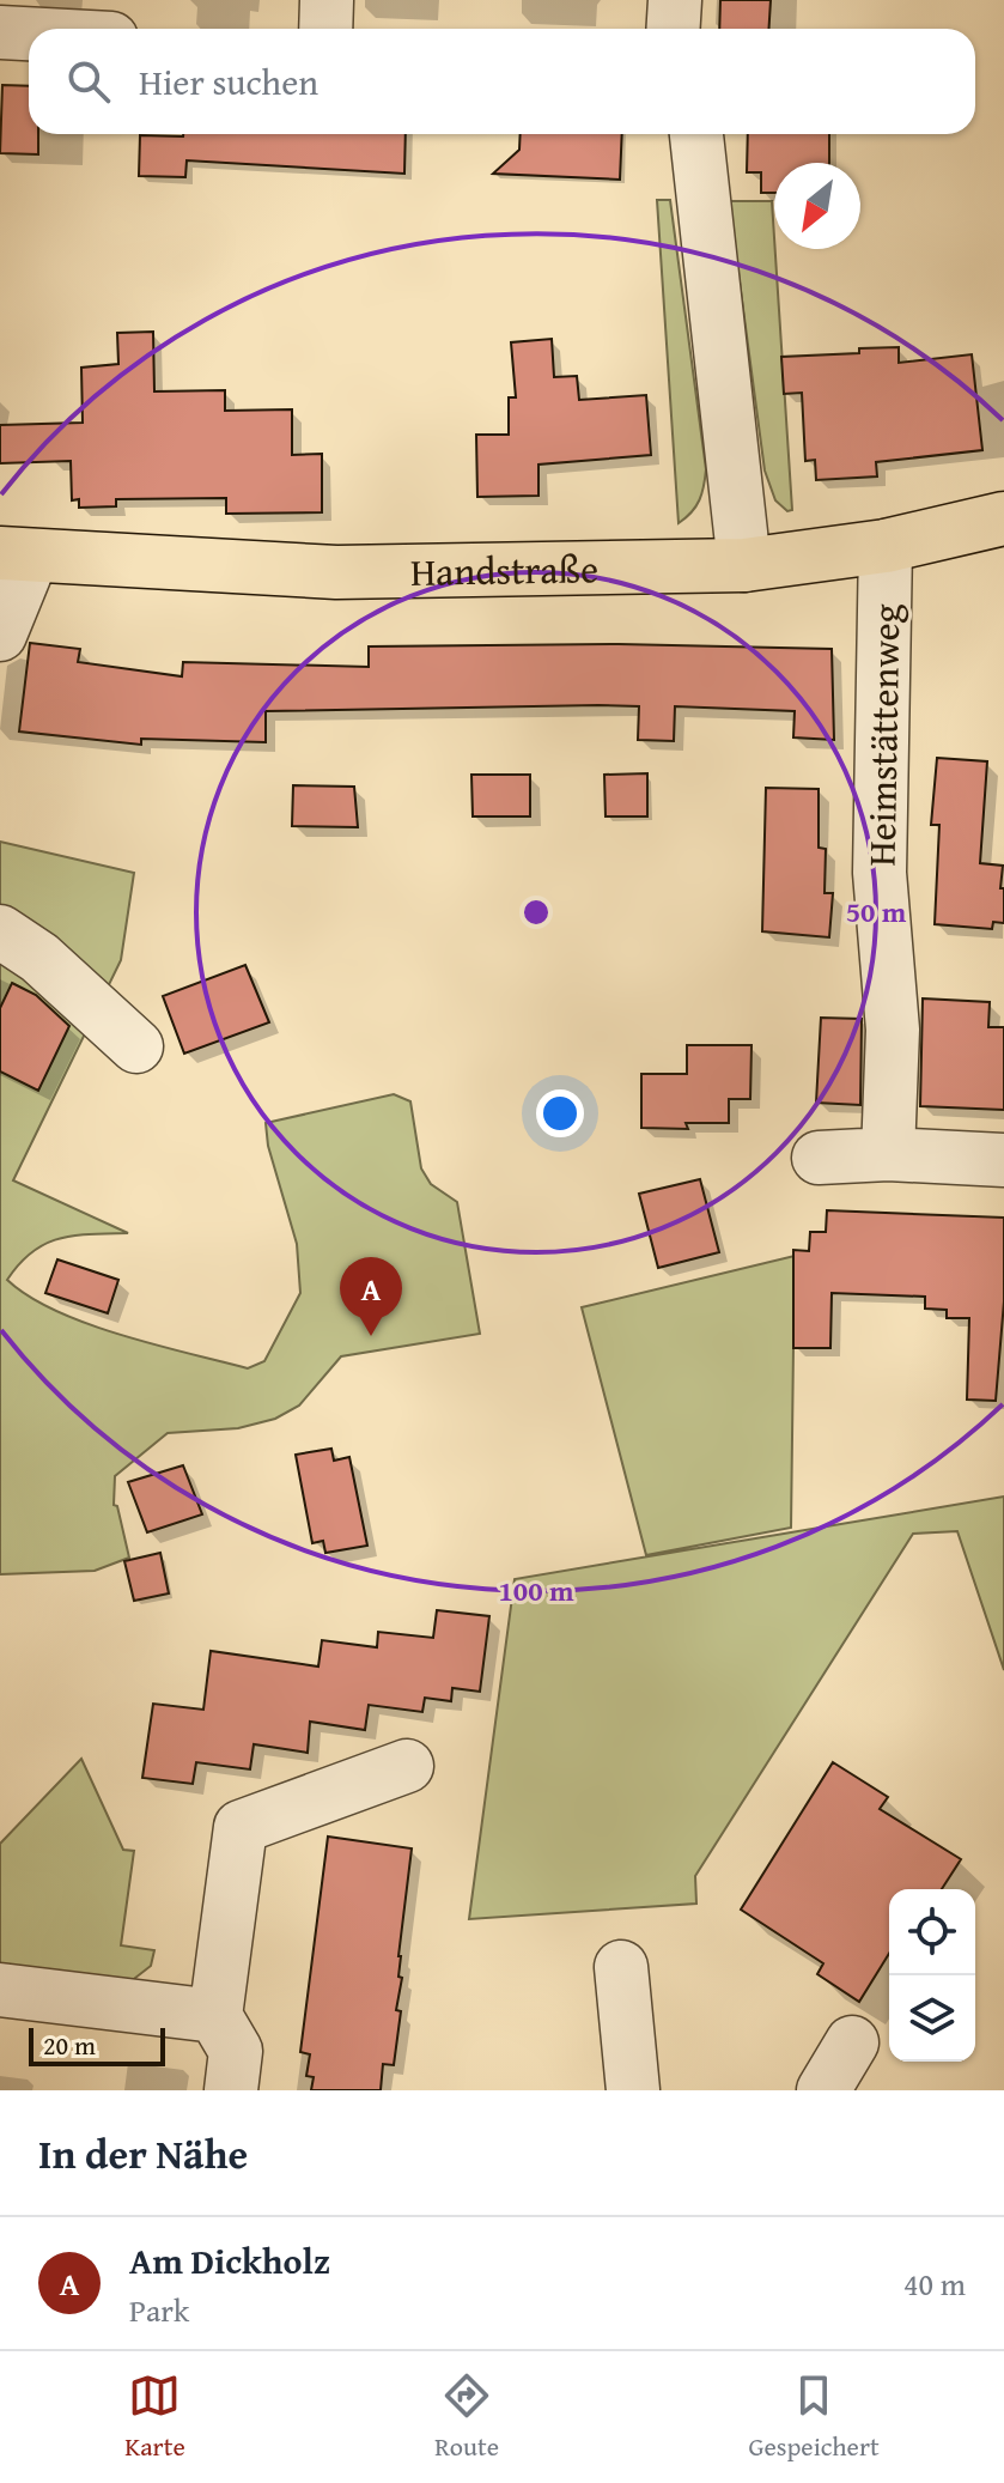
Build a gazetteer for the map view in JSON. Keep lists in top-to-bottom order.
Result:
{
  "streets": {
    "main road": ["Handstraße"],
    "street": ["Heimstättenweg"]
  },
  "crossings": [
    ["Handstraße", "Heimstättenweg"]
  ],
  "scale_bar": "20 m",
  "north": "bottom left",
  "page": {
    "search": "Hier suchen",
    "pins": "A",
    "scale": "20 m",
    "heading": "In der Nähe",
    "list": [
      {
        "mark": "A",
        "name": "Am Dickholz",
        "note": "Park",
        "value": "40 m"
      }
    ],
    "nav": ["Karte", "Route", "Gespeichert"]
  },
  "rings": ["50 m", "100 m"]
}
